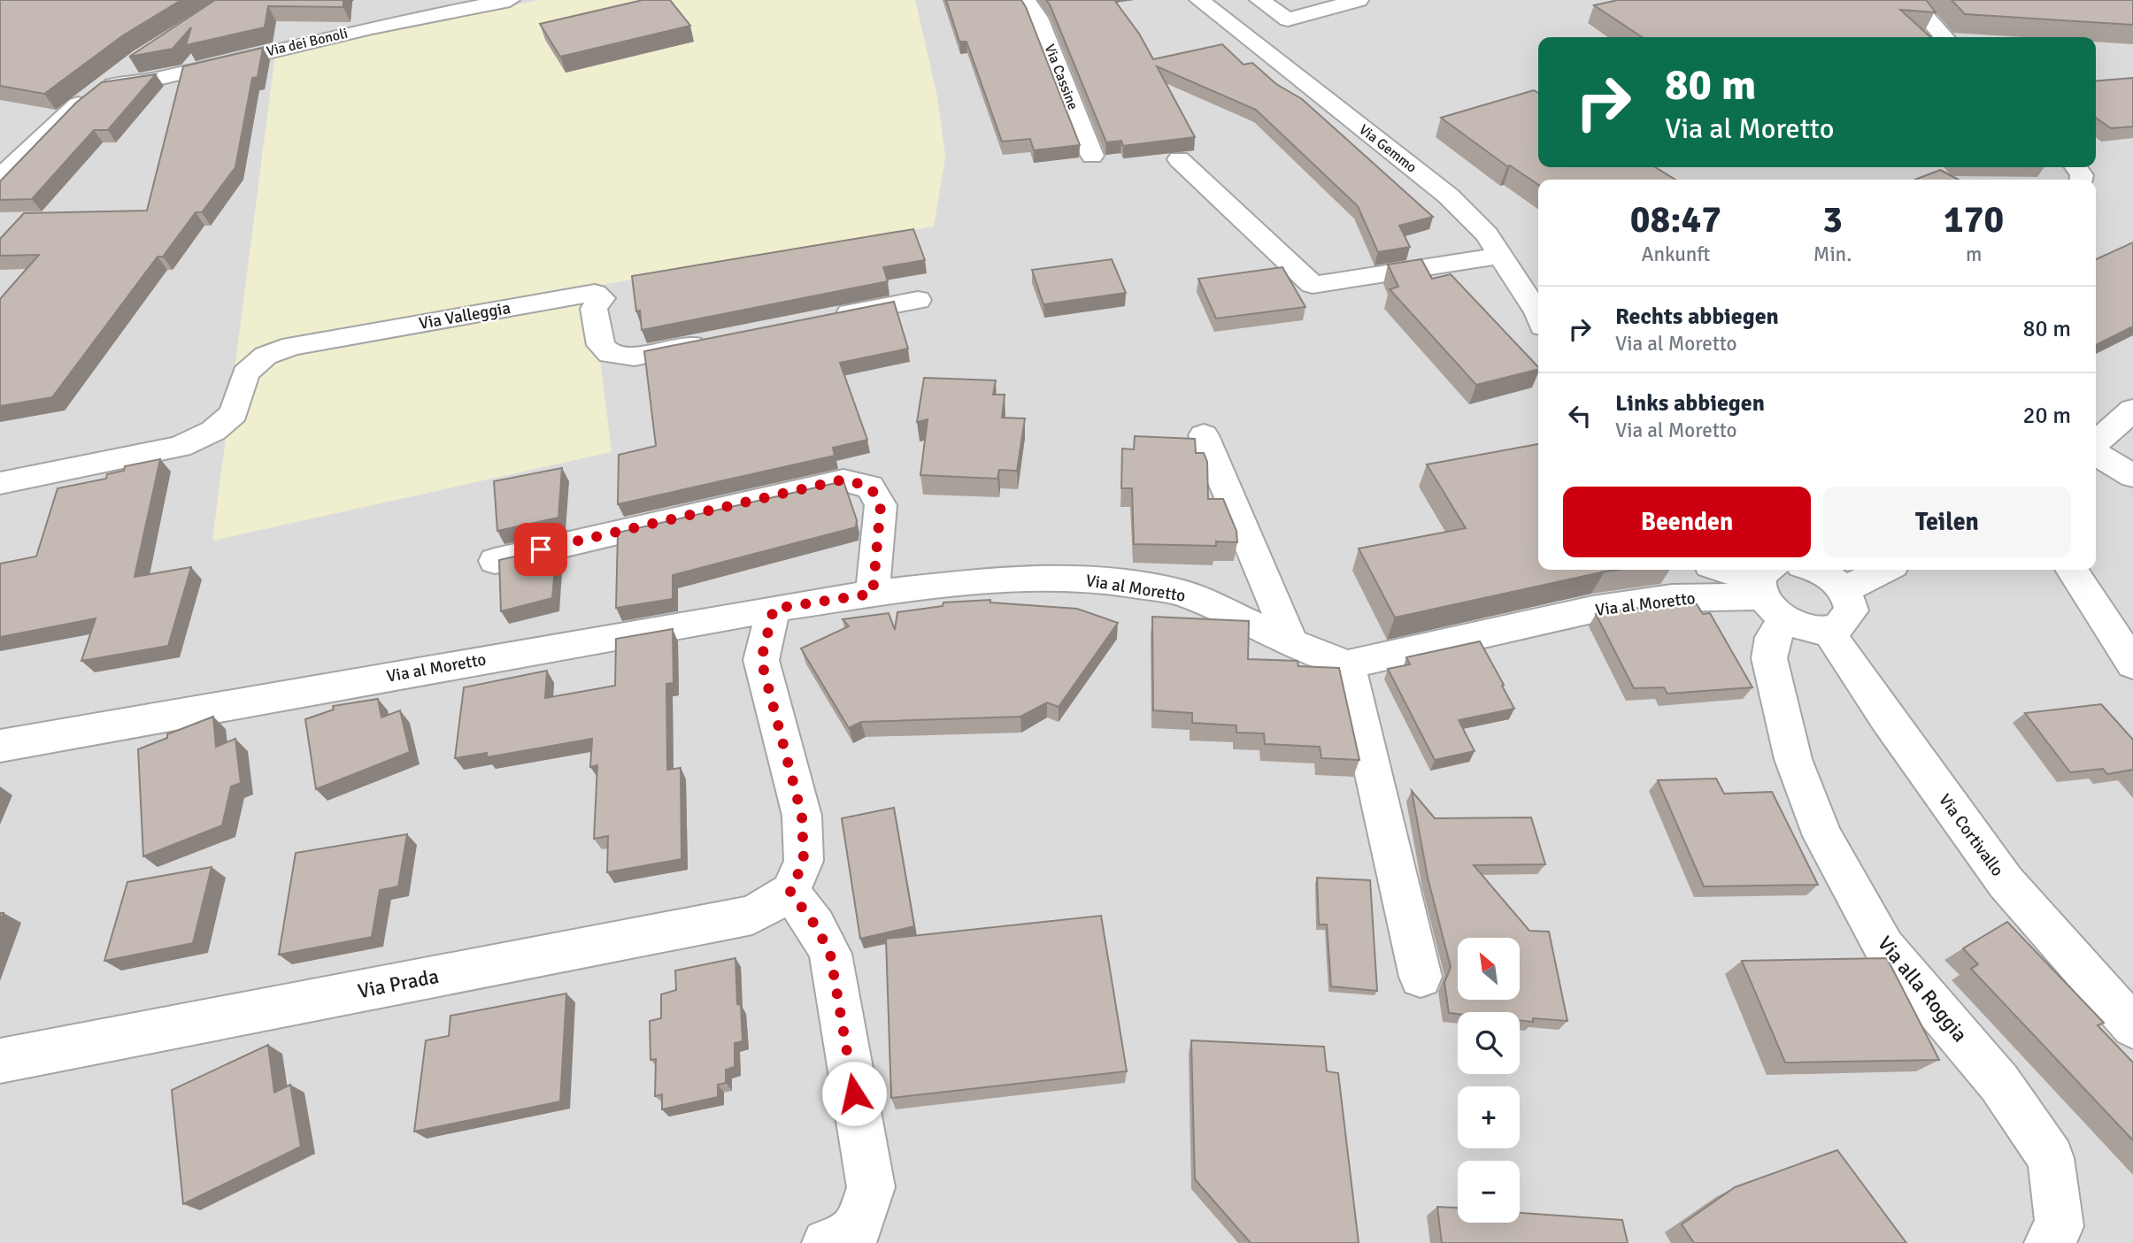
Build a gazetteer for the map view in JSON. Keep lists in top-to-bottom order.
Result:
{
  "streets": {
    "street": [
      "Via dei Bonoli",
      "Via Cassine",
      "Via Gemmo",
      "Via Valleggia",
      "Via al Moretto",
      "Via Cortivallo",
      "Via Prada",
      "Via alla Roggia"
    ]
  },
  "crossings": [
    ["Via al Moretto", "Via alla Roggia"]
  ],
  "north": "top left",
  "page": {
    "turn": ["80 m", "Via al Moretto"],
    "eta": [
      "08:47",
      "Ankunft",
      "3",
      "Min.",
      "170",
      "m"
    ],
    "list": [
      {
        "name": "Rechts abbiegen",
        "note": "Via al Moretto",
        "value": "80 m"
      },
      {
        "name": "Links abbiegen",
        "note": "Via al Moretto",
        "value": "20 m"
      }
    ],
    "buttons": ["Beenden", "Teilen"],
    "map_buttons": ["+", "−"]
  }
}
